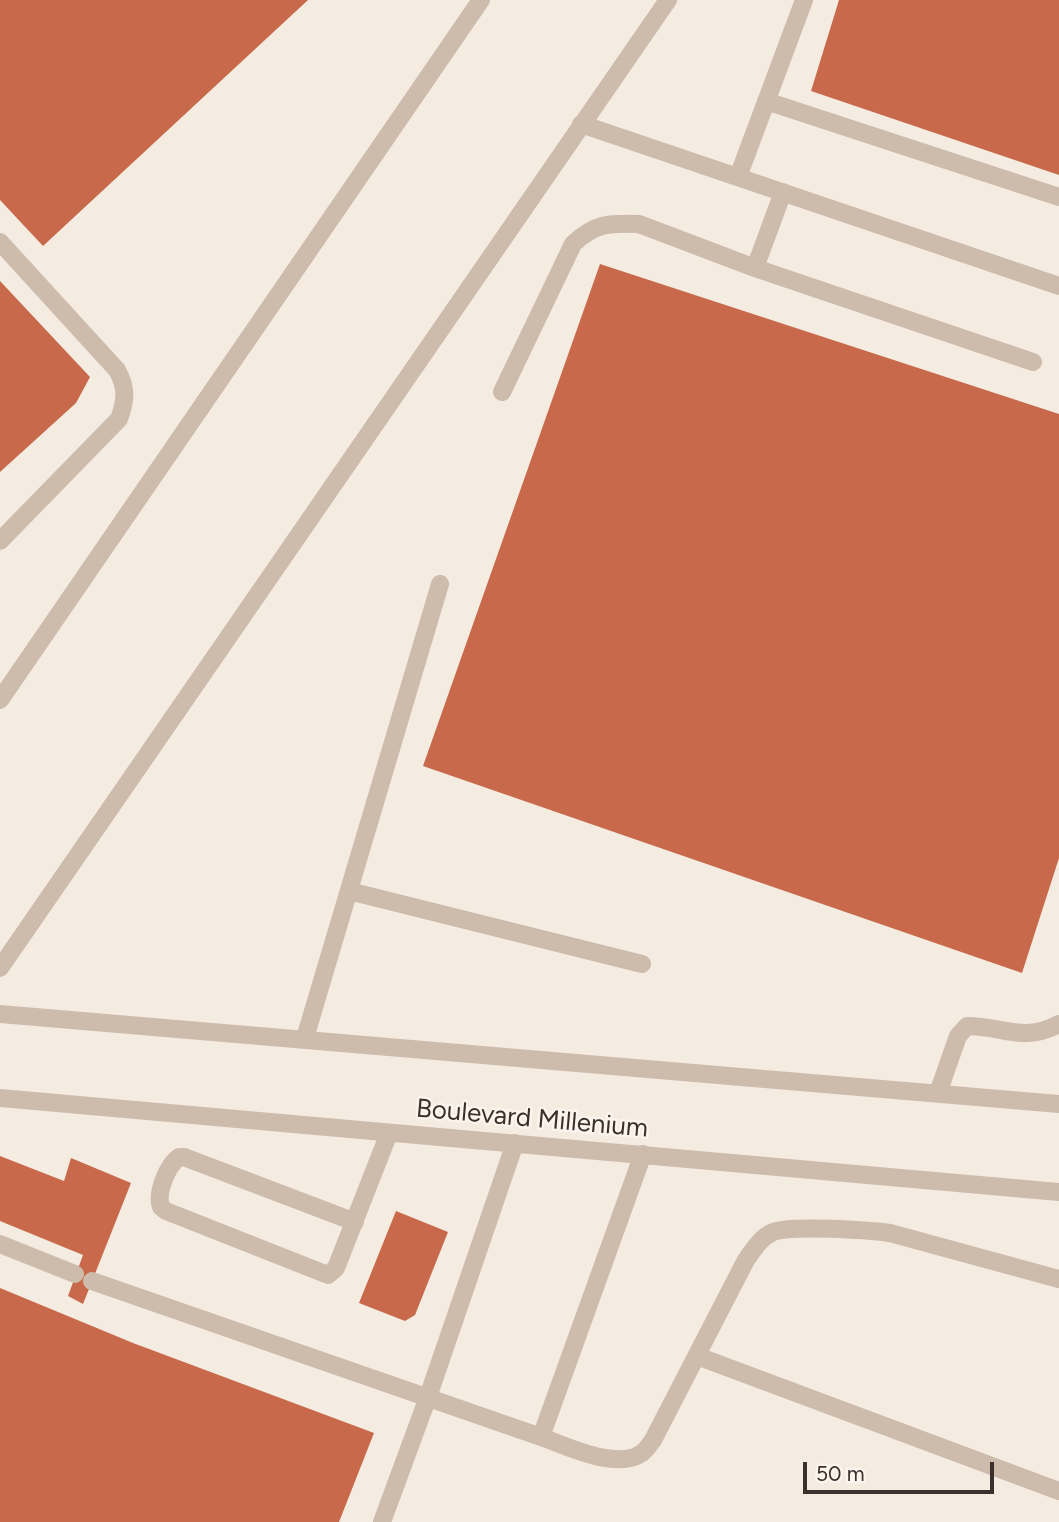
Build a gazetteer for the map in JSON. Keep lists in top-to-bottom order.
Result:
{
  "streets": {
    "street": ["Boulevard Millenium"]
  },
  "scale_bar": "50 m"
}
